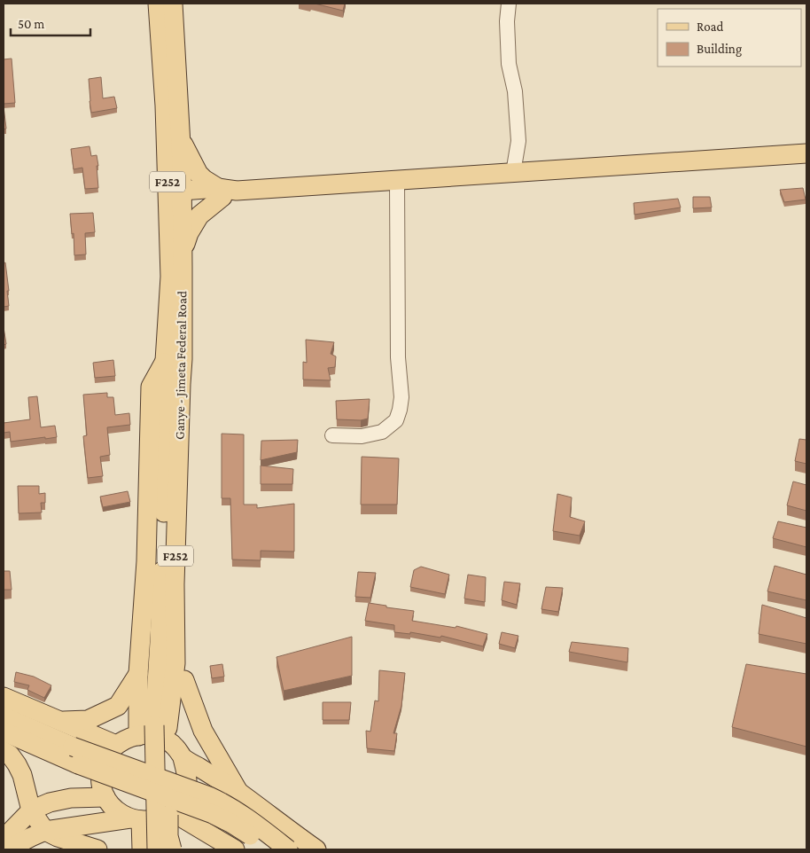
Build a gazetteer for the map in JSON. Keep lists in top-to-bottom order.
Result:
{
  "streets": {
    "main road": ["F252", "Ganye - Jimeta Federal Road"]
  },
  "legend": ["Road", "Building"],
  "scale_bar": "50 m"
}
